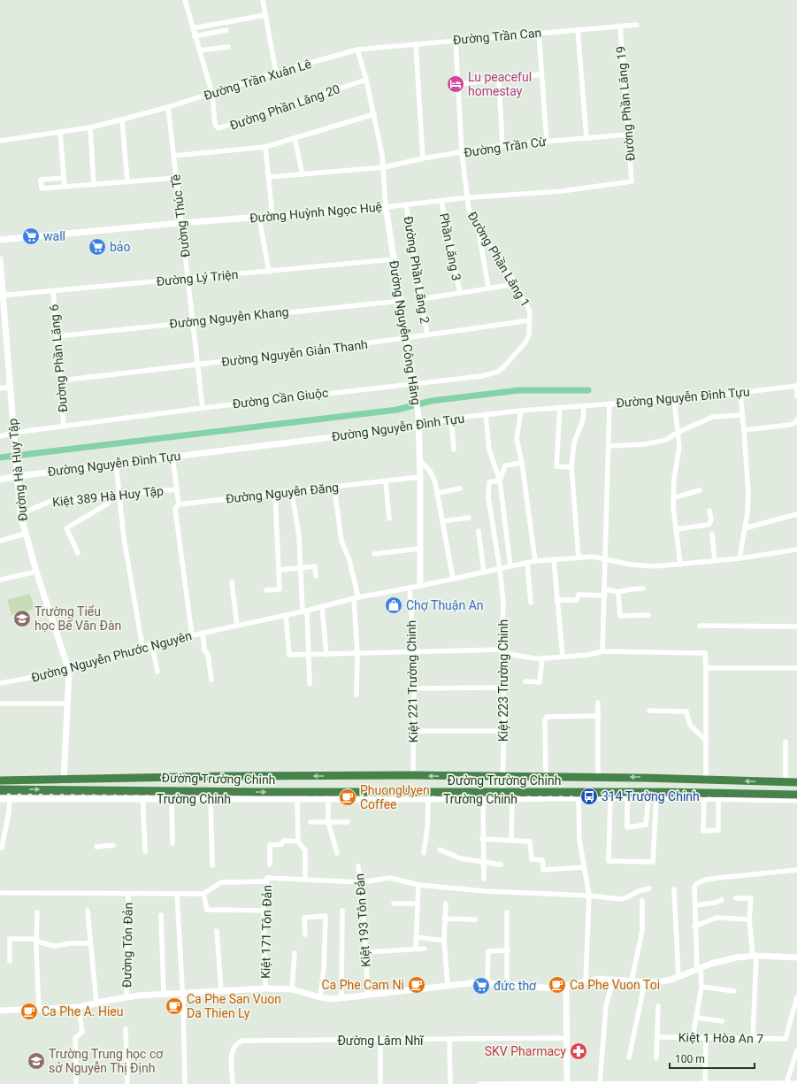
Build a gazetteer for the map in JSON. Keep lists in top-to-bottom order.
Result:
{
  "streets": {
    "highway": ["Đường Trường Chinh"],
    "street": [
      "Đường Trần Can",
      "Đường Trần Xuân Lê",
      "Đường Phần Lăng 19",
      "Đường Phần Lăng 20",
      "Đường Trần Cừ",
      "Đường Huỳnh Ngọc Huệ",
      "Đường Thúc Tề",
      "Phần Lăng 3",
      "Đường Phần Lăng 1",
      "Đường Phần Lăng 2",
      "Đường Lý Triện",
      "Đường Nguyễn Khang",
      "Đường Nguyễn Công Hãng",
      "Đường Nguyễn Giản Thanh",
      "Đường Phần Lăng 6",
      "Đường Nguyễn Đình Tựu",
      "Đường Cần Giuộc",
      "Đường Hà Huy Tập",
      "Đường Nguyễn Đăng",
      "Kiệt 389 Hà Huy Tập",
      "Đường Nguyễn Phước Nguyên",
      "Kiệt 223 Trường Chinh",
      "Kiệt 221 Trường Chinh",
      "Trường Chinh",
      "Kiệt 193 Tôn Đản",
      "Kiệt 171 Tôn Đản",
      "Đường Tôn Đản",
      "Kiệt 1 Hòa An 7",
      "Đường Lâm Nhĩ"
    ]
  },
  "crossings": [
    ["Đường Trần Can", "Đường Trần Xuân Lê"],
    ["Đường Trần Can", "Đường Phần Lăng 19"],
    ["Đường Trần Can", "Đường Phần Lăng 1"],
    ["Đường Trần Xuân Lê", "Đường Phần Lăng 20"],
    ["Đường Trần Xuân Lê", "Đường Thúc Tề"],
    ["Đường Phần Lăng 19", "Đường Trần Cừ"],
    ["Đường Phần Lăng 19", "Đường Huỳnh Ngọc Huệ"],
    ["Đường Trần Cừ", "Đường Phần Lăng 1"],
    ["Đường Huỳnh Ngọc Huệ", "Đường Thúc Tề"],
    ["Đường Huỳnh Ngọc Huệ", "Phần Lăng 3"],
    ["Đường Huỳnh Ngọc Huệ", "Đường Phần Lăng 1"],
    ["Đường Huỳnh Ngọc Huệ", "Đường Phần Lăng 2"],
    ["Đường Huỳnh Ngọc Huệ", "Đường Nguyễn Công Hãng"],
    ["Đường Thúc Tề", "Đường Lý Triện"],
    ["Đường Thúc Tề", "Đường Nguyễn Khang"],
    ["Đường Thúc Tề", "Đường Nguyễn Giản Thanh"],
    ["Đường Thúc Tề", "Đường Cần Giuộc"],
    ["Đường Phần Lăng 1", "Đường Nguyễn Giản Thanh"],
    ["Đường Phần Lăng 1", "Đường Cần Giuộc"],
    ["Đường Phần Lăng 2", "Đường Nguyễn Giản Thanh"],
    ["Đường Lý Triện", "Đường Nguyễn Công Hãng"],
    ["Đường Lý Triện", "Đường Phần Lăng 6"],
    ["Đường Lý Triện", "Đường Hà Huy Tập"],
    ["Đường Nguyễn Khang", "Đường Nguyễn Công Hãng"],
    ["Đường Nguyễn Khang", "Đường Phần Lăng 6"],
    ["Đường Nguyễn Công Hãng", "Đường Nguyễn Giản Thanh"],
    ["Đường Nguyễn Công Hãng", "Đường Nguyễn Đình Tựu"],
    ["Đường Nguyễn Công Hãng", "Đường Cần Giuộc"],
    ["Đường Nguyễn Công Hãng", "Đường Nguyễn Đăng"],
    ["Đường Nguyễn Công Hãng", "Đường Nguyễn Phước Nguyên"],
    ["Đường Nguyễn Giản Thanh", "Đường Phần Lăng 6"],
    ["Đường Nguyễn Giản Thanh", "Đường Cần Giuộc"],
    ["Đường Phần Lăng 6", "Đường Cần Giuộc"],
    ["Đường Nguyễn Đình Tựu", "Đường Hà Huy Tập"],
    ["Đường Cần Giuộc", "Đường Hà Huy Tập"],
    ["Đường Hà Huy Tập", "Kiệt 389 Hà Huy Tập"],
    ["Đường Hà Huy Tập", "Đường Nguyễn Phước Nguyên"],
    ["Đường Hà Huy Tập", "Đường Trường Chinh"],
    ["Đường Nguyễn Phước Nguyên", "Kiệt 223 Trường Chinh"],
    ["Đường Nguyễn Phước Nguyên", "Kiệt 221 Trường Chinh"],
    ["Kiệt 223 Trường Chinh", "Đường Trường Chinh"],
    ["Kiệt 221 Trường Chinh", "Đường Trường Chinh"],
    ["Đường Trường Chinh", "Trường Chinh"],
    ["Kiệt 193 Tôn Đản", "Kiệt 171 Tôn Đản"],
    ["Kiệt 193 Tôn Đản", "Đường Tôn Đản"],
    ["Kiệt 171 Tôn Đản", "Đường Tôn Đản"]
  ],
  "places": {
    "hotel": ["Lu peaceful homestay"],
    "supermarket": ["wall", "bảo", "đức thơ"],
    "shop": ["Chợ Thuận An"],
    "school or university": ["Trường Tiểu học Bế Văn Đàn", "Trường Trung học cơ sở Nguyễn Thị Định"],
    "bus stop": ["314 Trường Chinh"],
    "cafe": [
      "PhuongUyen Coffee",
      "Ca Phe Cam Ni",
      "Ca Phe Vuon Toi",
      "Ca Phe San Vuon Da Thien Ly",
      "Ca Phe A. Hieu"
    ],
    "pharmacy": ["SKV Pharmacy"]
  },
  "scale_bar": "100 m"
}
